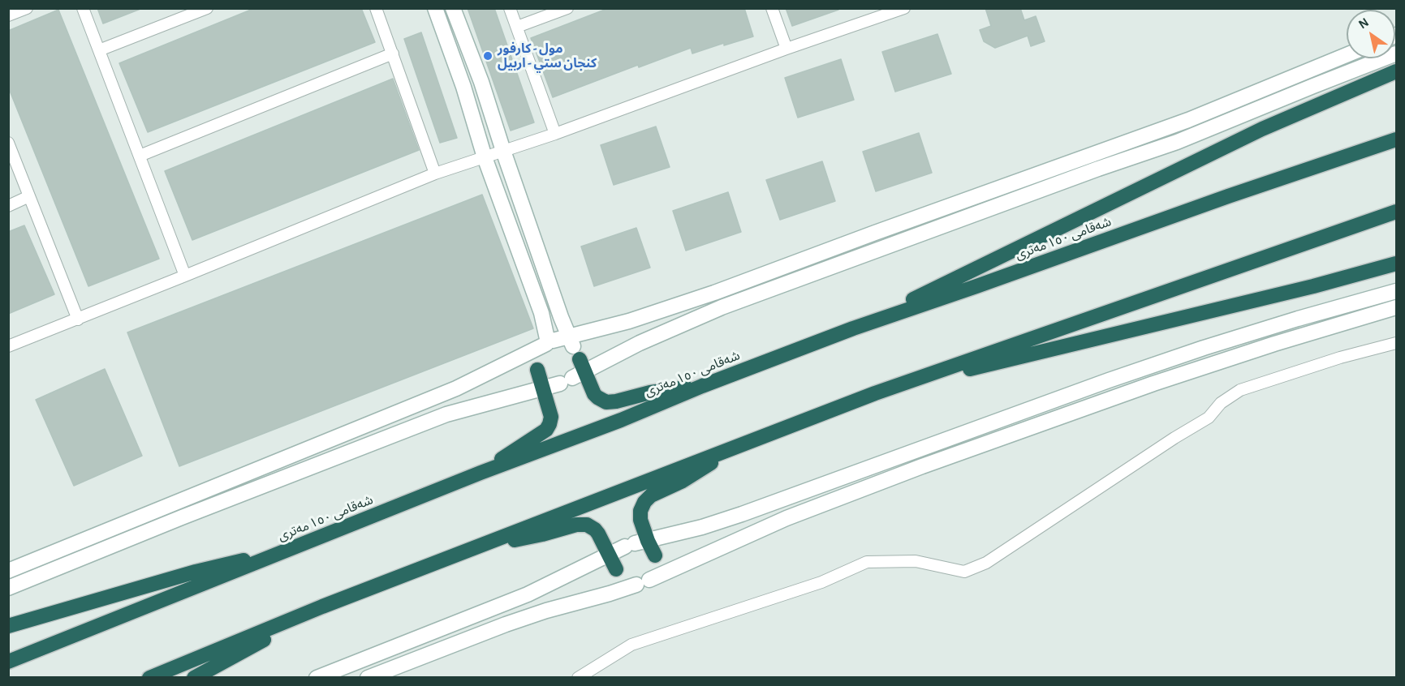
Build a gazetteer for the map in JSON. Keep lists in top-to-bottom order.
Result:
{
  "streets": {
    "highway": ["شەقامی ١٥٠ مەتری"]
  },
  "places": ["مول - كارفور كنجان ستي - اربيل"],
  "north": "top left"
}
